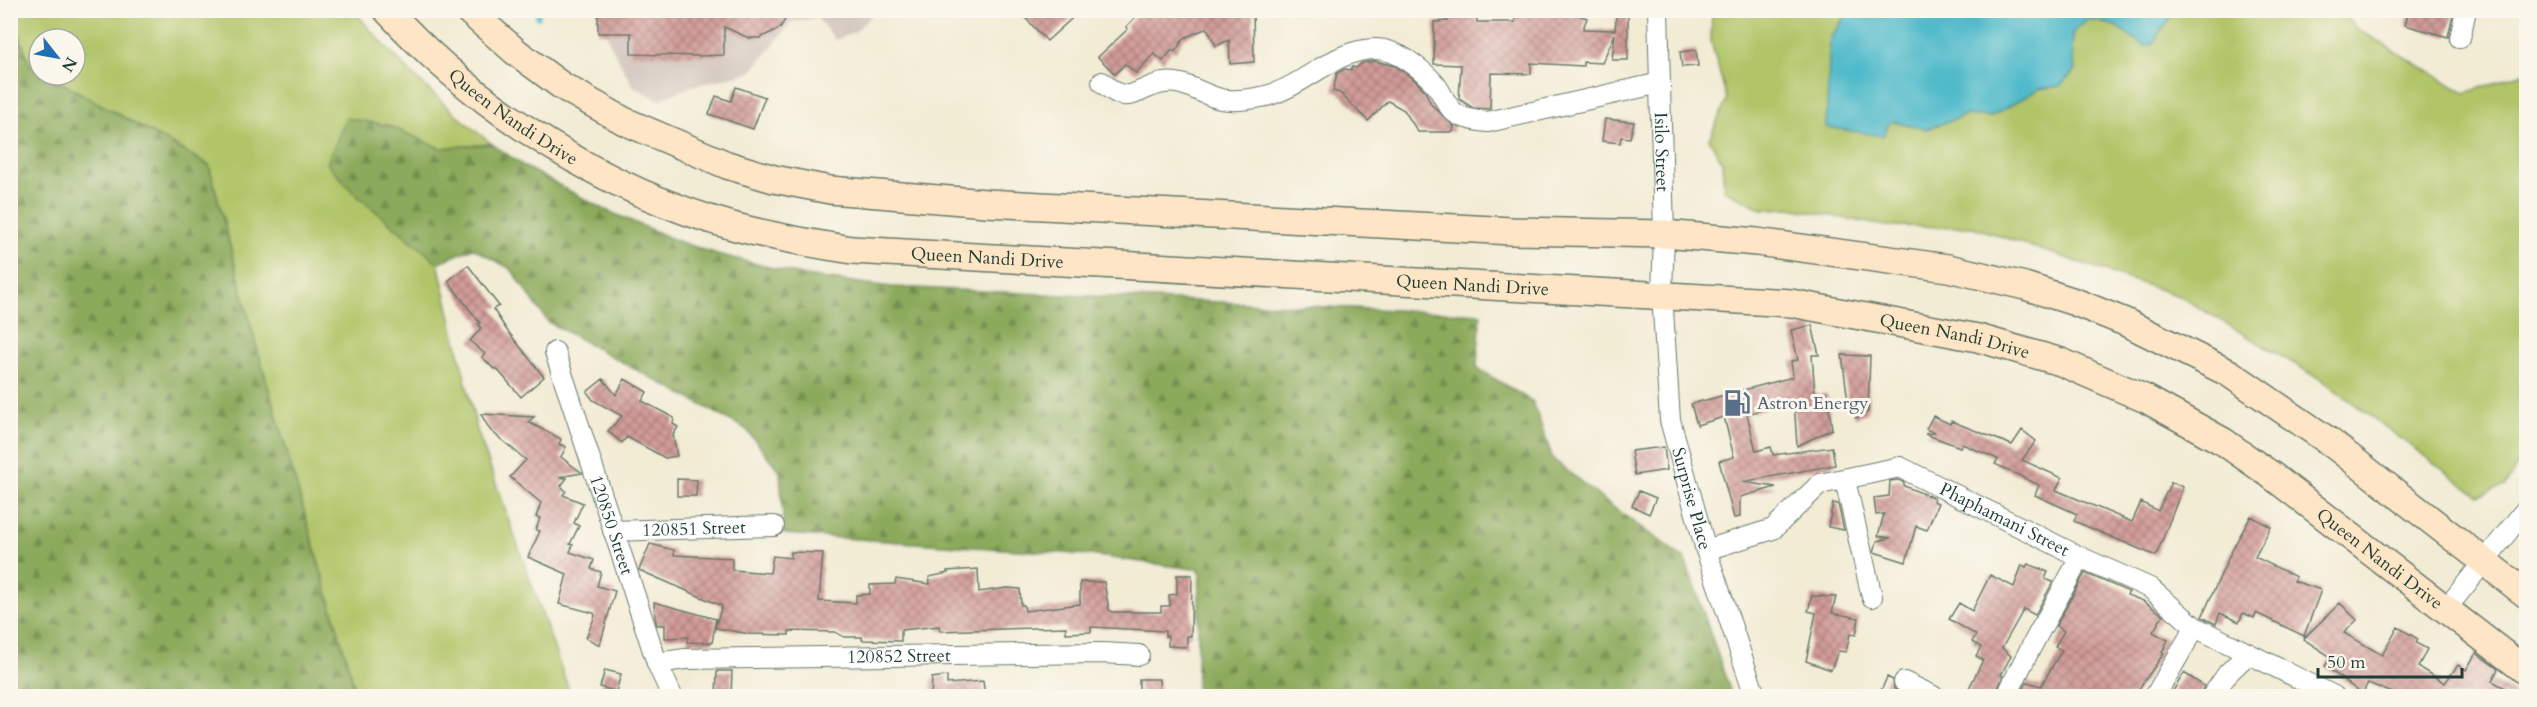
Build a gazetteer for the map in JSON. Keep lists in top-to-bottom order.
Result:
{
  "streets": {
    "main road": ["Queen Nandi Drive"],
    "street": [
      "Isilo Street",
      "Surprise Place",
      "Phaphamani Street",
      "120850 Street",
      "120851 Street",
      "120852 Street"
    ]
  },
  "crossings": [
    ["Queen Nandi Drive", "Isilo Street"],
    ["Queen Nandi Drive", "Surprise Place"],
    ["Isilo Street", "Surprise Place"],
    ["Surprise Place", "Phaphamani Street"],
    ["120850 Street", "120851 Street"],
    ["120850 Street", "120852 Street"]
  ],
  "places": {
    "fuel station": ["Astron Energy"]
  },
  "scale_bar": "50 m",
  "north": "bottom right"
}
